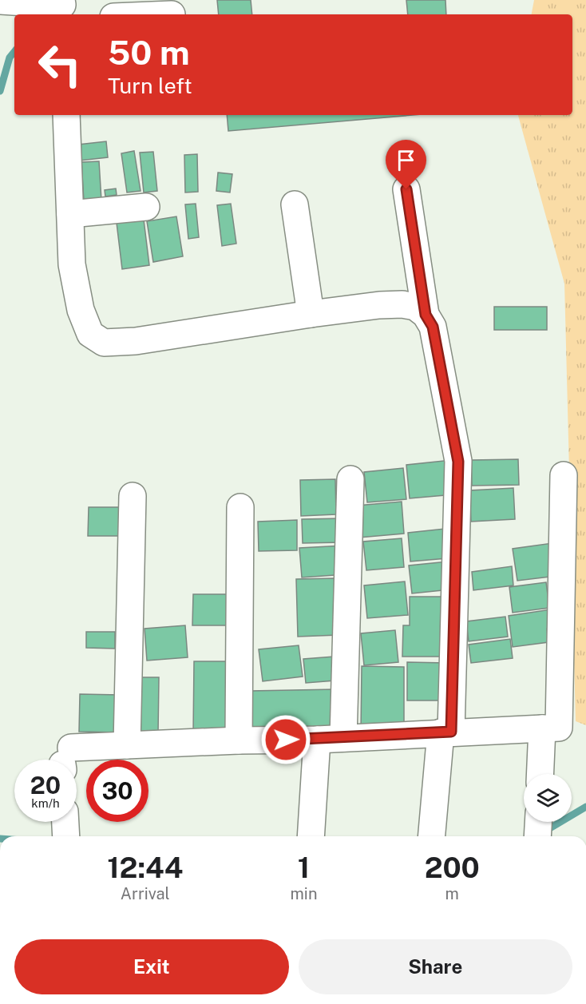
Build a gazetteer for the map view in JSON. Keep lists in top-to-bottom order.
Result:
{
  "page": {
    "turn": ["50 m", "Turn left"],
    "speed": "20 km/h",
    "limit": "30",
    "eta": [
      "12:44",
      "Arrival",
      "1",
      "min",
      "200",
      "m"
    ],
    "buttons": ["Exit", "Share"]
  }
}
